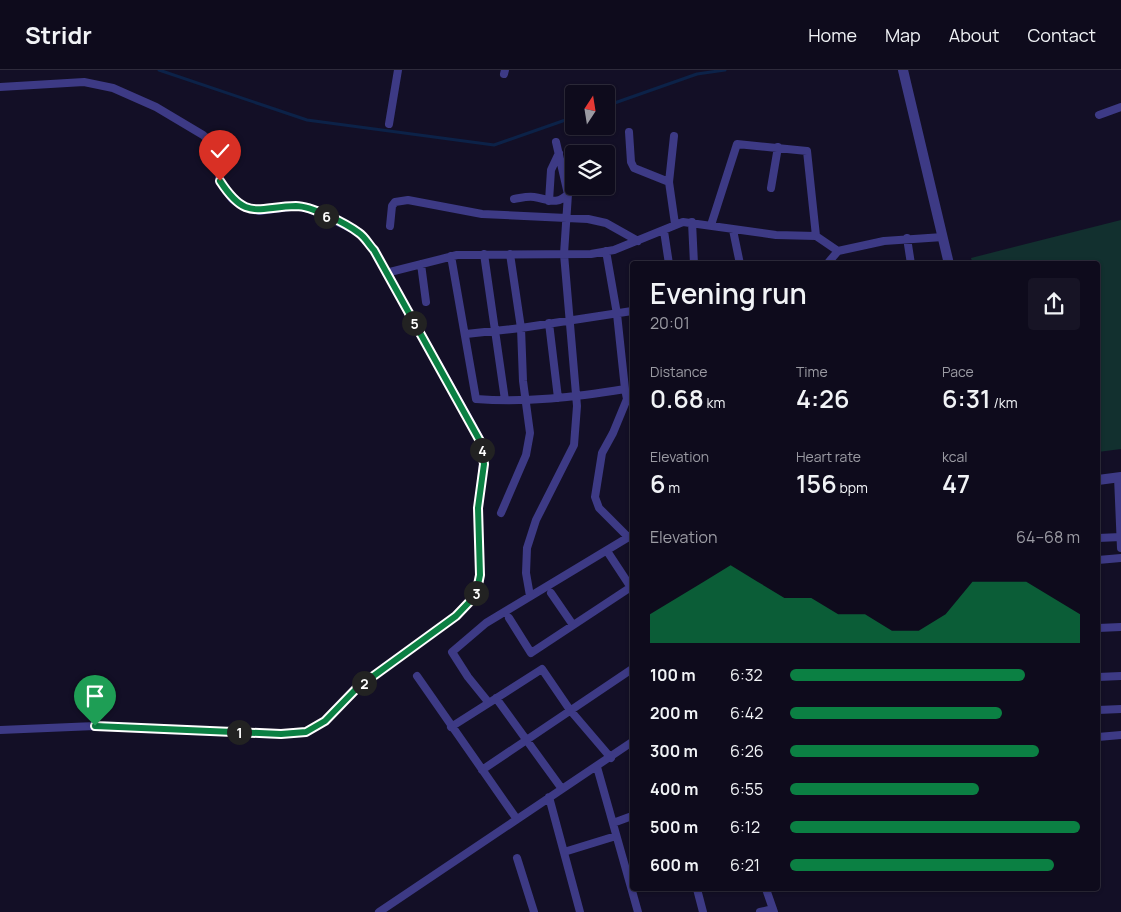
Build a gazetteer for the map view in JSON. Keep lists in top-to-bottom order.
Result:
{
  "north": "top",
  "page": {
    "header": "Stridr",
    "nav": [
      "Home",
      "Map",
      "About",
      "Contact"
    ],
    "pins": [
      "6",
      "5",
      "4",
      "3",
      "2",
      "1"
    ],
    "heading": ["Evening run", "20:01"],
    "stats": [
      ["Distance", "0.68 km"],
      ["Time", "4:26"],
      ["Pace", "6:31 /km"],
      ["Elevation", "6 m"],
      ["Heart rate", "156 bpm"],
      ["kcal", "47"]
    ],
    "chart": ["Elevation", "64–68 m"],
    "list": [
      {
        "name": "100 m",
        "note": "6:32"
      },
      {
        "name": "200 m",
        "note": "6:42"
      },
      {
        "name": "300 m",
        "note": "6:26"
      },
      {
        "name": "400 m",
        "note": "6:55"
      },
      {
        "name": "500 m",
        "note": "6:12"
      },
      {
        "name": "600 m",
        "note": "6:21"
      }
    ]
  }
}
